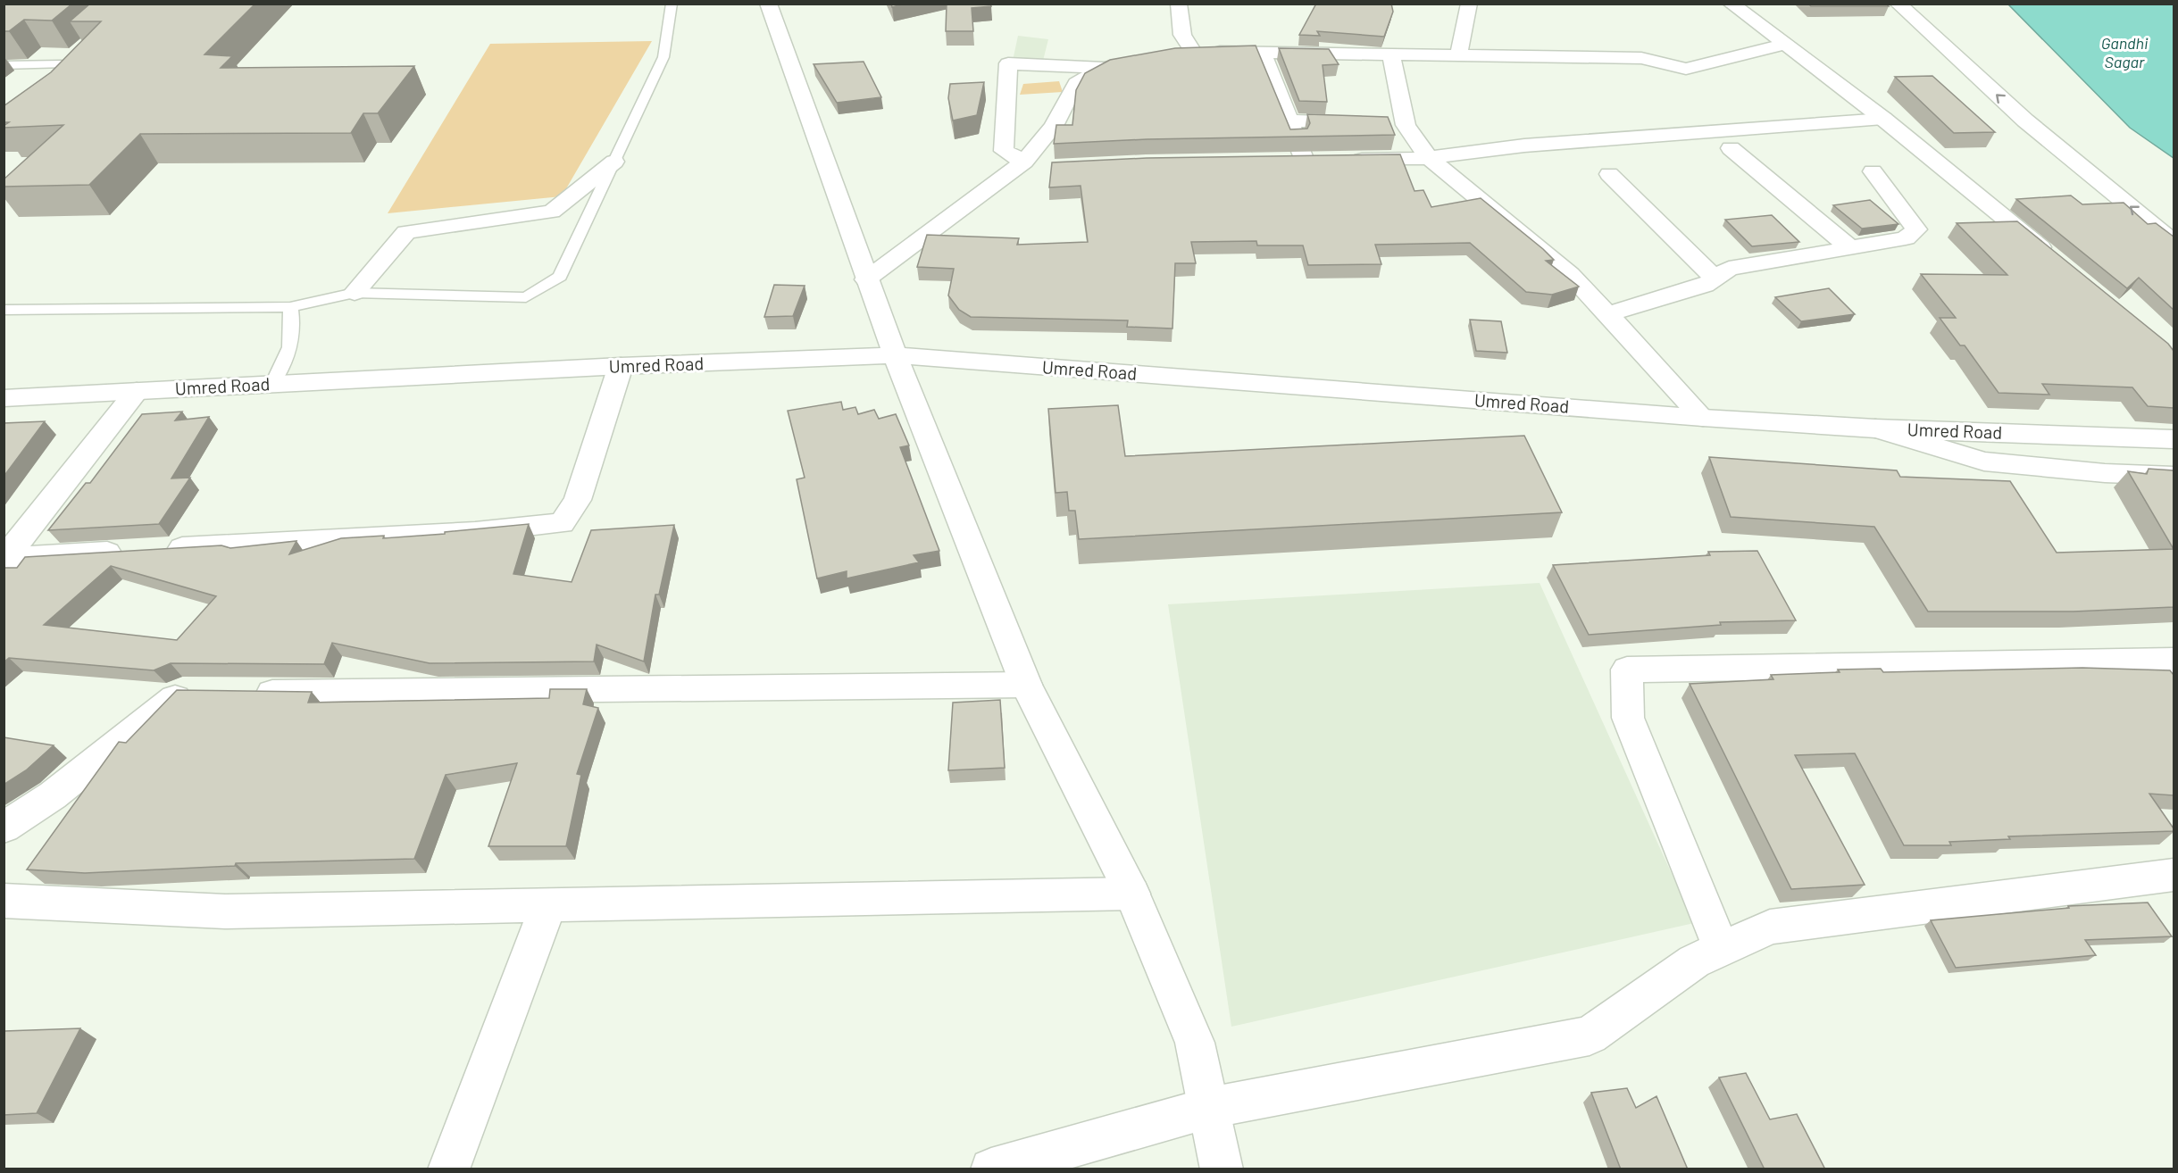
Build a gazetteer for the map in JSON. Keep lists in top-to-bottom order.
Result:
{
  "streets": {
    "street": ["Umred Road"]
  },
  "water": ["Gandhi Sagar"]
}
